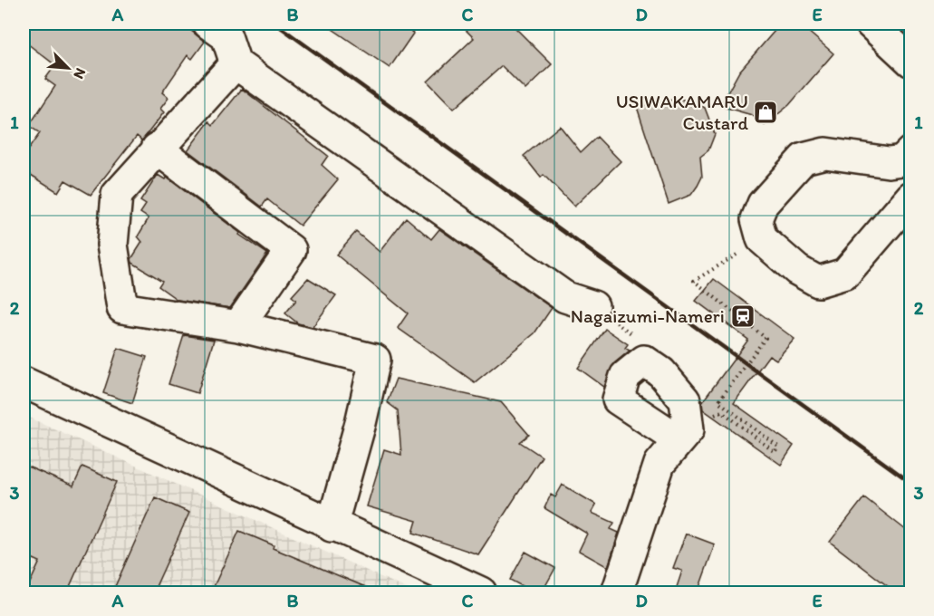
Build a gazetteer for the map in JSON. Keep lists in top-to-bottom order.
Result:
{
  "places": {
    "shop": ["USIWAKAMARU Custard"],
    "station": ["Nagaizumi-Nameri"]
  },
  "north": "bottom right",
  "grid": {
    "columns": [
      "A",
      "B",
      "C",
      "D",
      "E"
    ],
    "rows": ["1", "2", "3"]
  }
}
